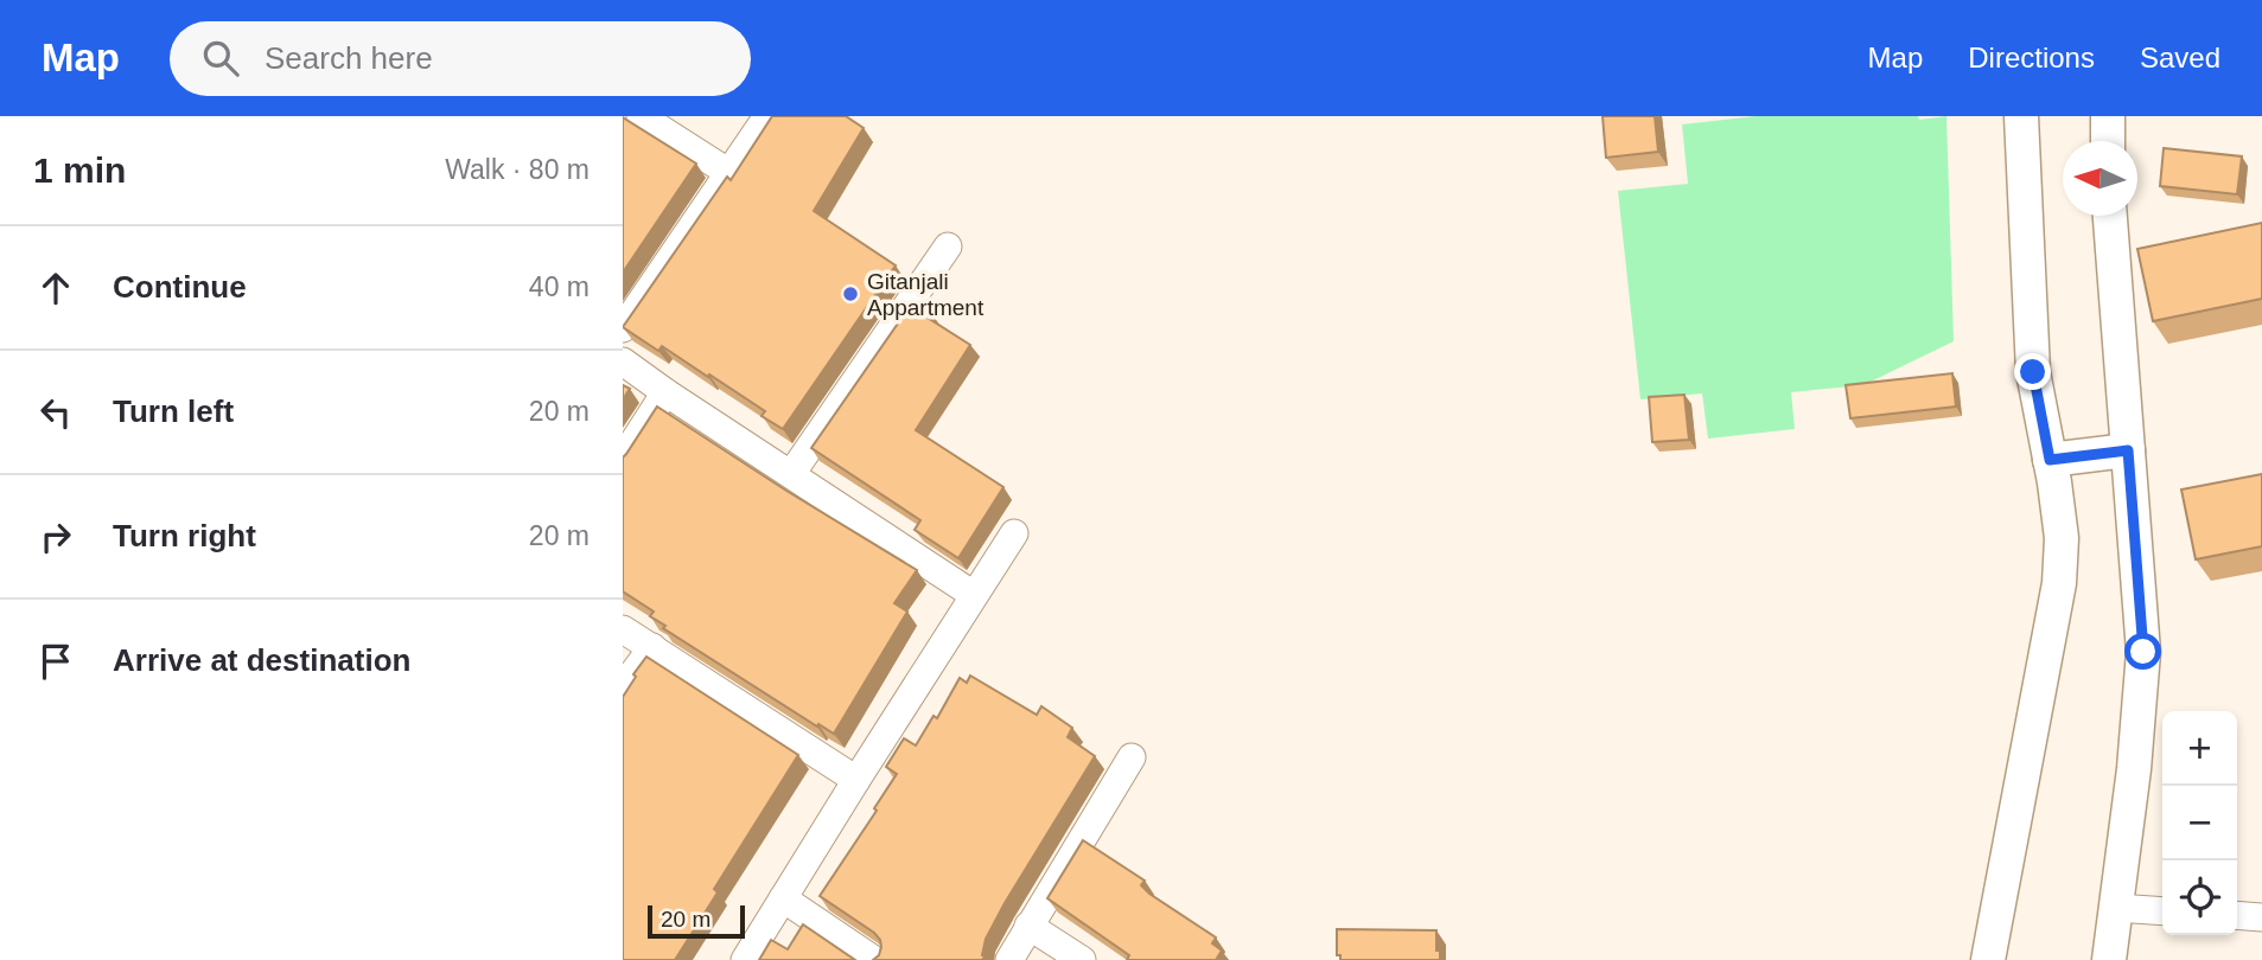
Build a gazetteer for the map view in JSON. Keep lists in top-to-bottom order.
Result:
{
  "places": ["Gitanjali Appartment"],
  "scale_bar": "20 m",
  "north": "left",
  "page": {
    "header": "Map",
    "search": "Search here",
    "nav": ["Map", "Directions", "Saved"],
    "heading": ["1 min", "Walk · 80 m"],
    "list": [
      ["Continue", "40 m"],
      ["Turn left", "20 m"],
      ["Turn right", "20 m"],
      "Arrive at destination"
    ],
    "map_buttons": ["+", "−"],
    "scale": "20 m"
  }
}
